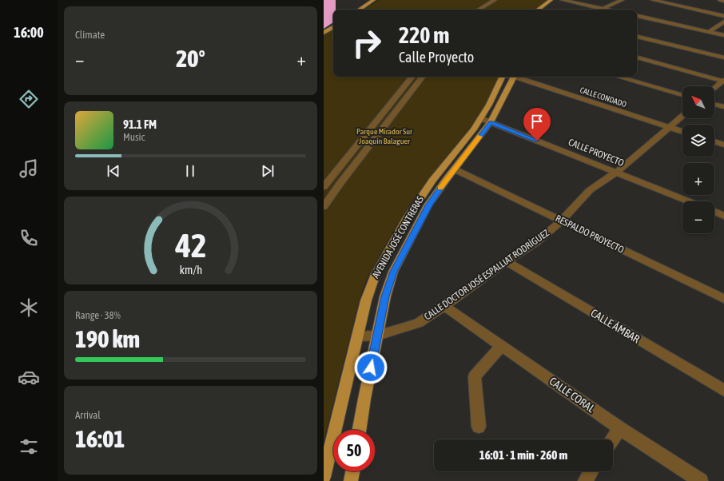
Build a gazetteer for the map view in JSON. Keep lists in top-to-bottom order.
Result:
{
  "streets": {
    "main road": ["AVENIDA JOSÉ CONTRERAS"],
    "street": [
      "CALLE CONDADO",
      "CALLE PROYECTO",
      "RESPALDO PROYECTO",
      "CALLE DOCTOR JOSÉ ESPALLIAT RODRÍGUEZ",
      "CALLE ÁMBAR",
      "CALLE CORAL"
    ]
  },
  "crossings": [
    ["CALLE CONDADO", "CALLE DOCTOR JOSÉ ESPALLIAT RODRÍGUEZ"],
    ["CALLE PROYECTO", "AVENIDA JOSÉ CONTRERAS"],
    ["CALLE PROYECTO", "CALLE DOCTOR JOSÉ ESPALLIAT RODRÍGUEZ"],
    ["RESPALDO PROYECTO", "AVENIDA JOSÉ CONTRERAS"],
    ["RESPALDO PROYECTO", "CALLE DOCTOR JOSÉ ESPALLIAT RODRÍGUEZ"],
    ["AVENIDA JOSÉ CONTRERAS", "CALLE DOCTOR JOSÉ ESPALLIAT RODRÍGUEZ"],
    ["CALLE DOCTOR JOSÉ ESPALLIAT RODRÍGUEZ", "CALLE ÁMBAR"],
    ["CALLE DOCTOR JOSÉ ESPALLIAT RODRÍGUEZ", "CALLE CORAL"]
  ],
  "parks": ["Parque Mirador Sur Joaquín Balaguer"],
  "north": "top left",
  "page": {
    "tabs": "16:00",
    "tile": [
      "Climate",
      ["Range · 38%", "190 km"],
      ["Arrival", "16:01"]
    ],
    "turn": ["220 m", "Calle Proyecto"],
    "heat": ["−", "20°", "+"],
    "map_buttons": ["+", "−"],
    "song": ["91.1 FM", "Music"],
    "limit": "50",
    "trip": "16:01 · 1 min · 260 m",
    "gauge": ["42", "km/h"]
  }
}
